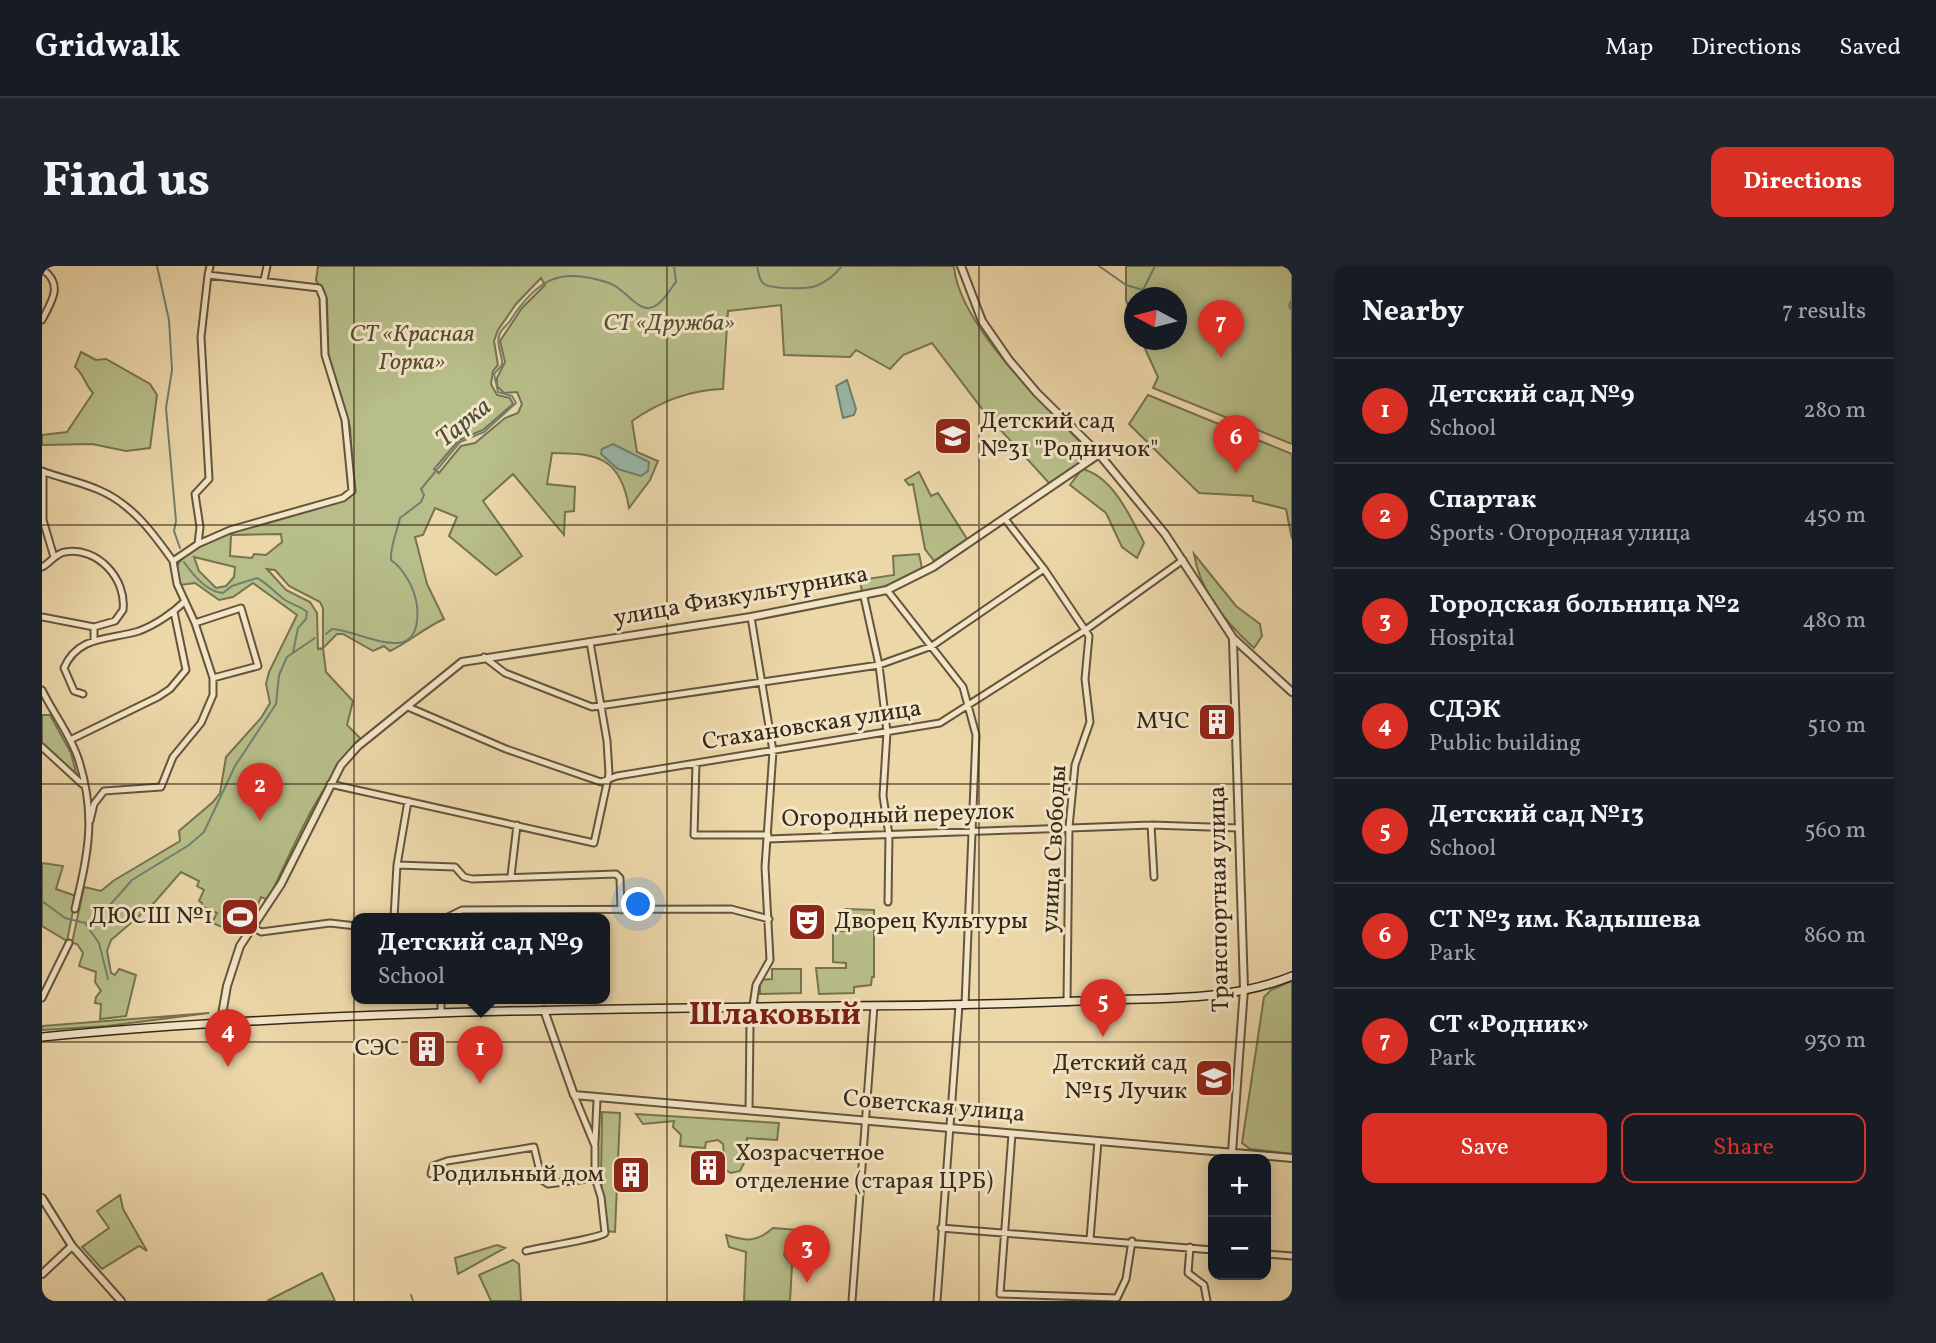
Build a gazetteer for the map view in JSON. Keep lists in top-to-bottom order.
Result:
{
  "streets": {
    "street": [
      "улица Физкультурника",
      "Стахановская улица",
      "Огородный переулок",
      "улица Свободы",
      "Транспортная улица",
      "Советская улица"
    ]
  },
  "crossings": [
    ["улица Физкультурника", "Стахановская улица"],
    ["улица Физкультурника", "улица Свободы"],
    ["Стахановская улица", "Огородный переулок"],
    ["Стахановская улица", "улица Свободы"],
    ["Огородный переулок", "улица Свободы"],
    ["Огородный переулок", "Транспортная улица"]
  ],
  "districts": ["Шлаковый"],
  "water": ["Тарка"],
  "parks": ["СТ «Дружба»", "СТ «Красная Горка»"],
  "places": {
    "school or university": ["Детский сад №31 \"Родничок\"", "Детский сад №15 Лучик"],
    "building": [
      "МЧС",
      "СЭС",
      "Хозрасчетное отделение (старая ЦРБ)",
      "Родильный дом"
    ],
    "sports": ["ДЮСШ №1"],
    "theatre": ["Дворец Культуры"]
  },
  "north": "left",
  "page": {
    "header": "Gridwalk",
    "nav": ["Map", "Directions", "Saved"],
    "buttons": [
      "Directions",
      ["Save", "Share"]
    ],
    "title": "Find us",
    "heading": ["Nearby", "7 results"],
    "pins": [
      "7",
      "6",
      "2",
      "5",
      "4",
      "1",
      "3"
    ],
    "list": [
      {
        "mark": "1",
        "name": "Детский сад №9",
        "note": "School",
        "value": "280 m"
      },
      {
        "mark": "2",
        "name": "Спартак",
        "note": "Sports · Огородная улица",
        "value": "450 m"
      },
      {
        "mark": "3",
        "name": "Городская больница №2",
        "note": "Hospital",
        "value": "480 m"
      },
      {
        "mark": "4",
        "name": "СДЭК",
        "note": "Public building",
        "value": "510 m"
      },
      {
        "mark": "5",
        "name": "Детский сад №13",
        "note": "School",
        "value": "560 m"
      },
      {
        "mark": "6",
        "name": "СТ №3 им. Кадышева",
        "note": "Park",
        "value": "860 m"
      },
      {
        "mark": "7",
        "name": "СТ «Родник»",
        "note": "Park",
        "value": "930 m"
      }
    ],
    "popup": ["Детский сад №9", "School"],
    "map_buttons": ["+", "−"]
  }
}
